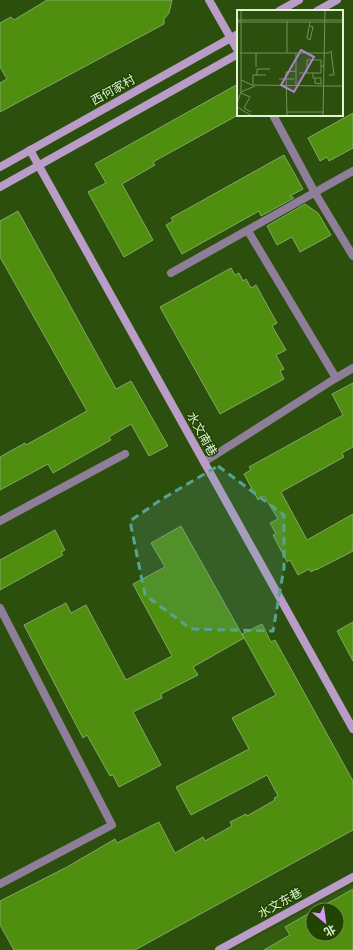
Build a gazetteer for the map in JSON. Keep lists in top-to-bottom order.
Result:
{
  "streets": {
    "street": ["西何家村", "水文南巷", "水文东巷"]
  },
  "crossings": [
    ["西何家村", "水文南巷"]
  ],
  "north": "bottom right"
}
